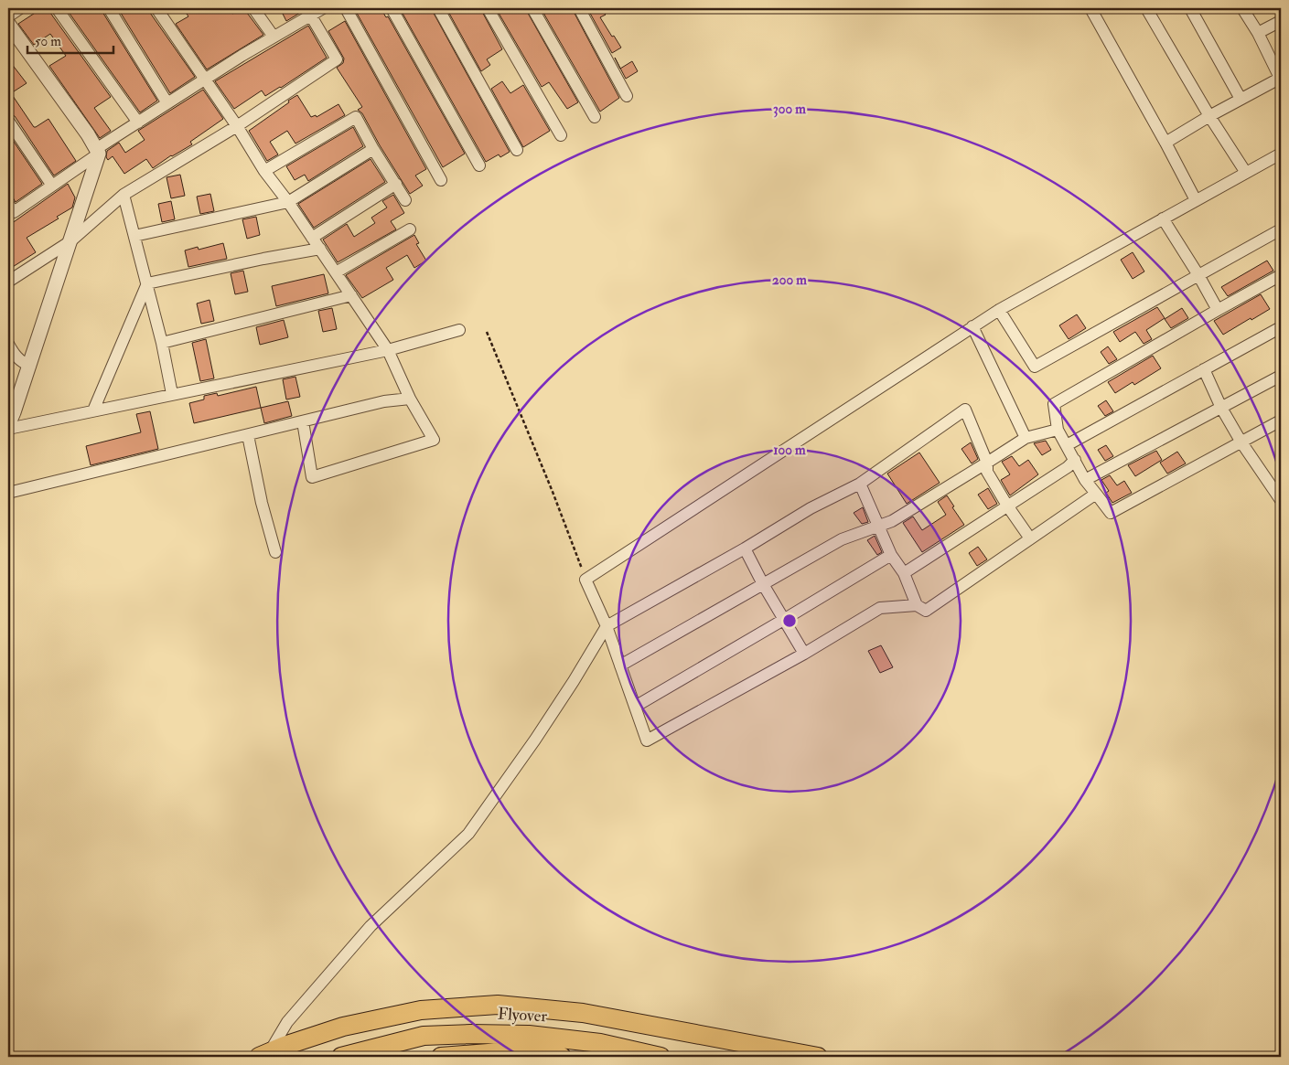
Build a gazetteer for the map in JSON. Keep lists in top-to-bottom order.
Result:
{
  "streets": {
    "highway": ["Flyover"]
  },
  "scale_bar": "50 m",
  "rings": ["300 m", "200 m", "100 m"]
}
